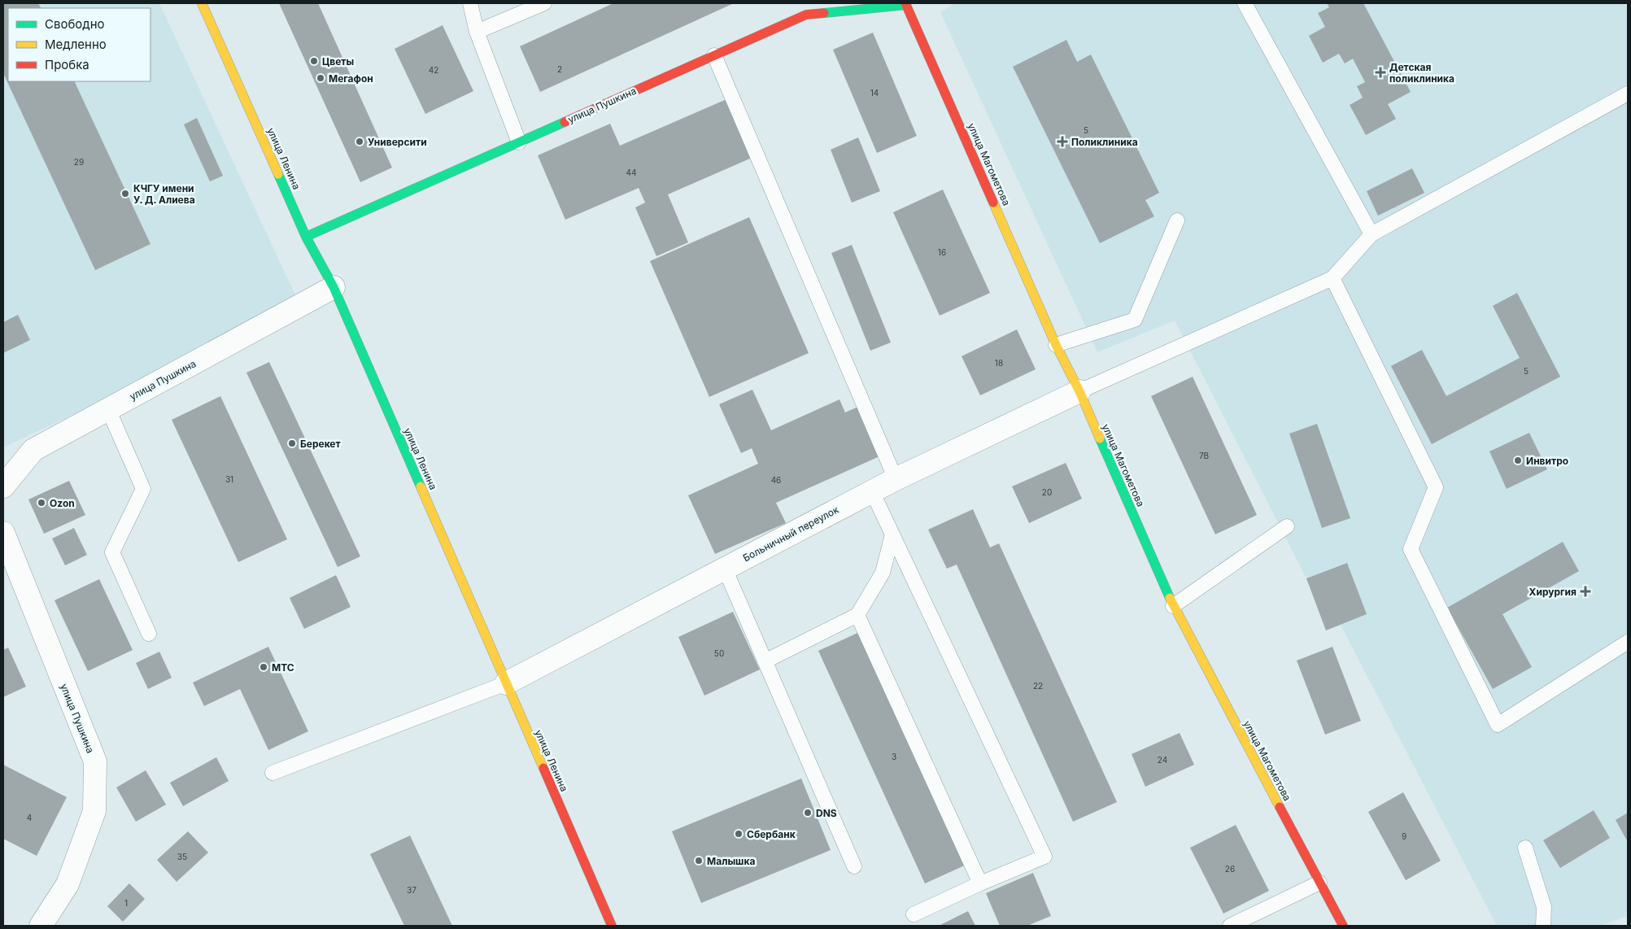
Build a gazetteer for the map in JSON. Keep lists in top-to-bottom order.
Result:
{
  "streets": {
    "street": [
      "улица Пушкина",
      "улица Ленина",
      "улица Магометова",
      "Больничный переулок"
    ]
  },
  "crossings": [
    ["улица Пушкина", "улица Ленина"],
    ["улица Пушкина", "улица Магометова"],
    ["улица Ленина", "Больничный переулок"],
    ["улица Магометова", "Больничный переулок"]
  ],
  "places": {
    "other": [
      "Цветы",
      "Мегафон",
      "Университи",
      "КЧГУ имени У. Д. Алиева",
      "Берекет",
      "Инвитро",
      "Ozon",
      "МТС",
      "DNS",
      "Сбербанк",
      "Малышка"
    ],
    "health": ["Детская поликлиника", "Поликлиника", "Хирургия"]
  },
  "house_numbers": [
    "2",
    "42",
    "14",
    "5",
    "29",
    "44",
    "16",
    "18",
    "5",
    "7В",
    "31",
    "46",
    "20",
    "50",
    "22",
    "3",
    "24",
    "4",
    "9",
    "35",
    "26",
    "37",
    "1"
  ],
  "legend": ["Свободно", "Медленно", "Пробка"]
}
